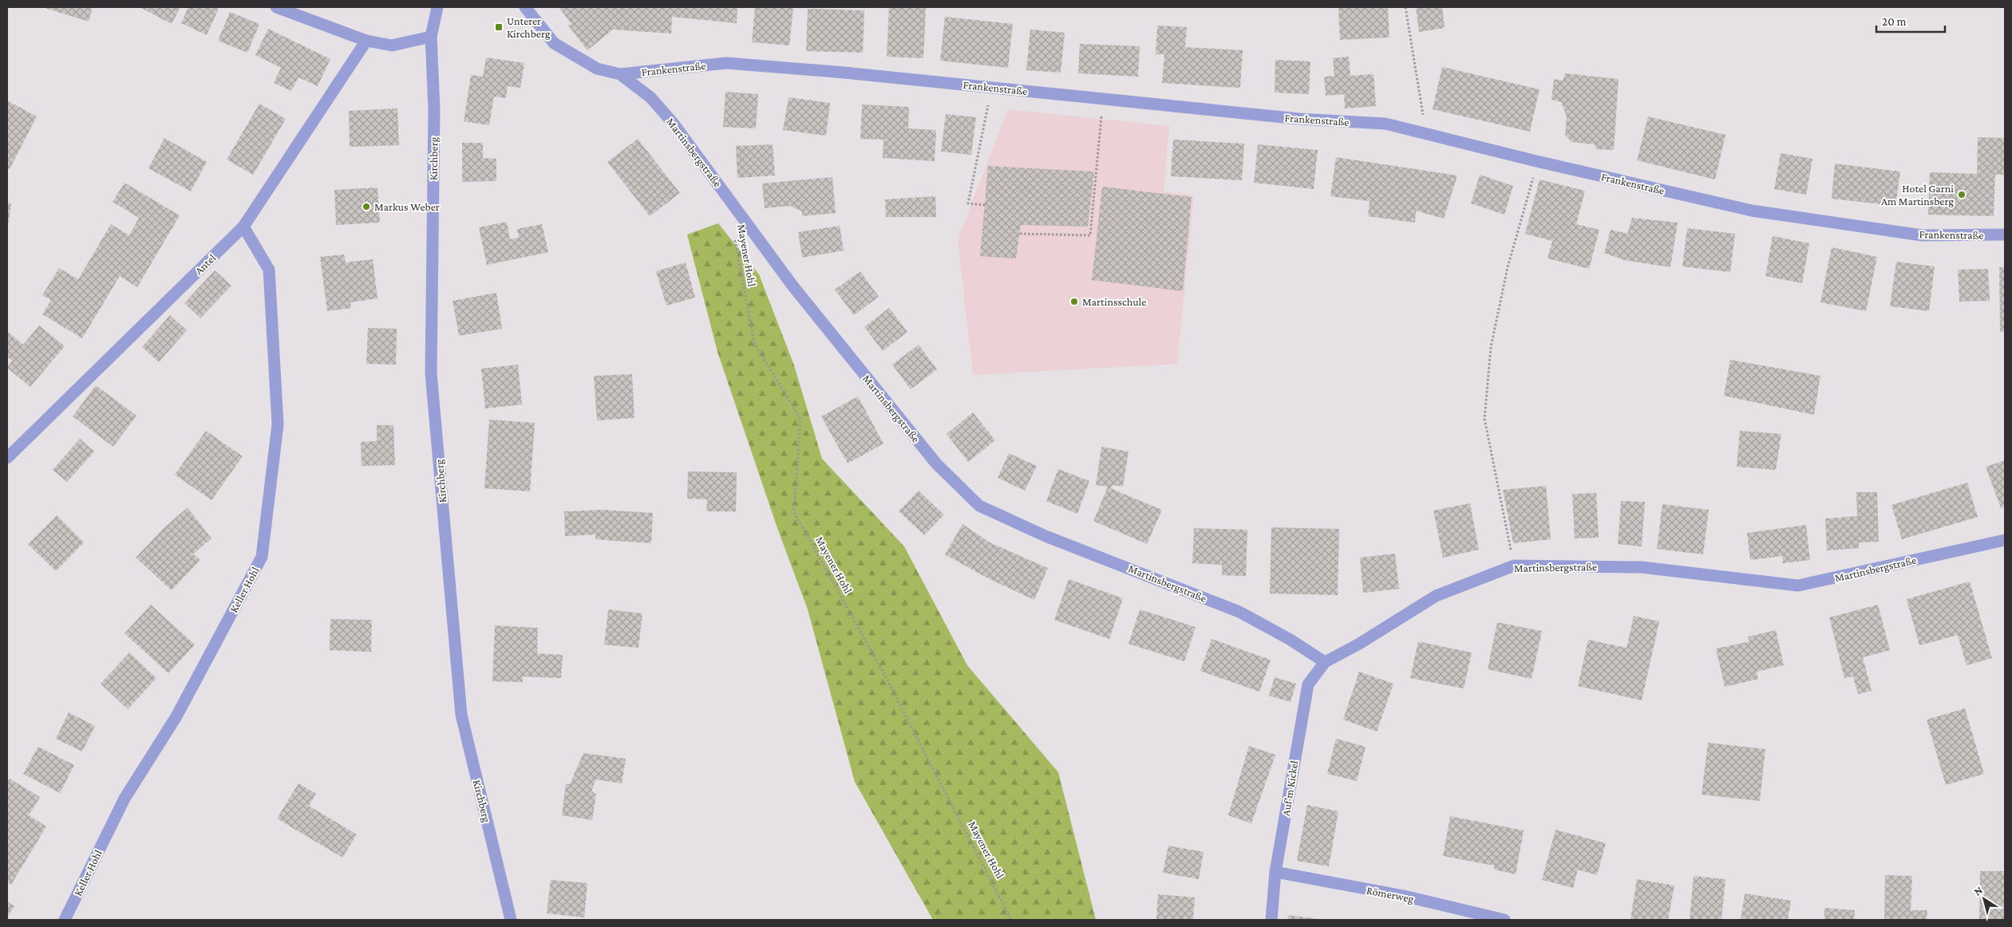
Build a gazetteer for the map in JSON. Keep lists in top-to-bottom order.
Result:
{
  "streets": {
    "street": [
      "Frankenstraße",
      "Martinsbergstraße",
      "Kirchberg",
      "Antel",
      "Keller Hohl",
      "Auf'm Kickel",
      "Römerweg"
    ],
    "path": ["Mayener Hohl"]
  },
  "crossings": [
    ["Frankenstraße", "Martinsbergstraße"],
    ["Martinsbergstraße", "Auf'm Kickel"],
    ["Antel", "Keller Hohl"],
    ["Auf'm Kickel", "Römerweg"]
  ],
  "places": {
    "transit": ["Unterer Kirchberg"],
    "other": ["Hotel Garni Am Martinsberg", "Markus Weber", "Martinsschule"]
  },
  "scale_bar": "20 m",
  "north": "top left"
}
